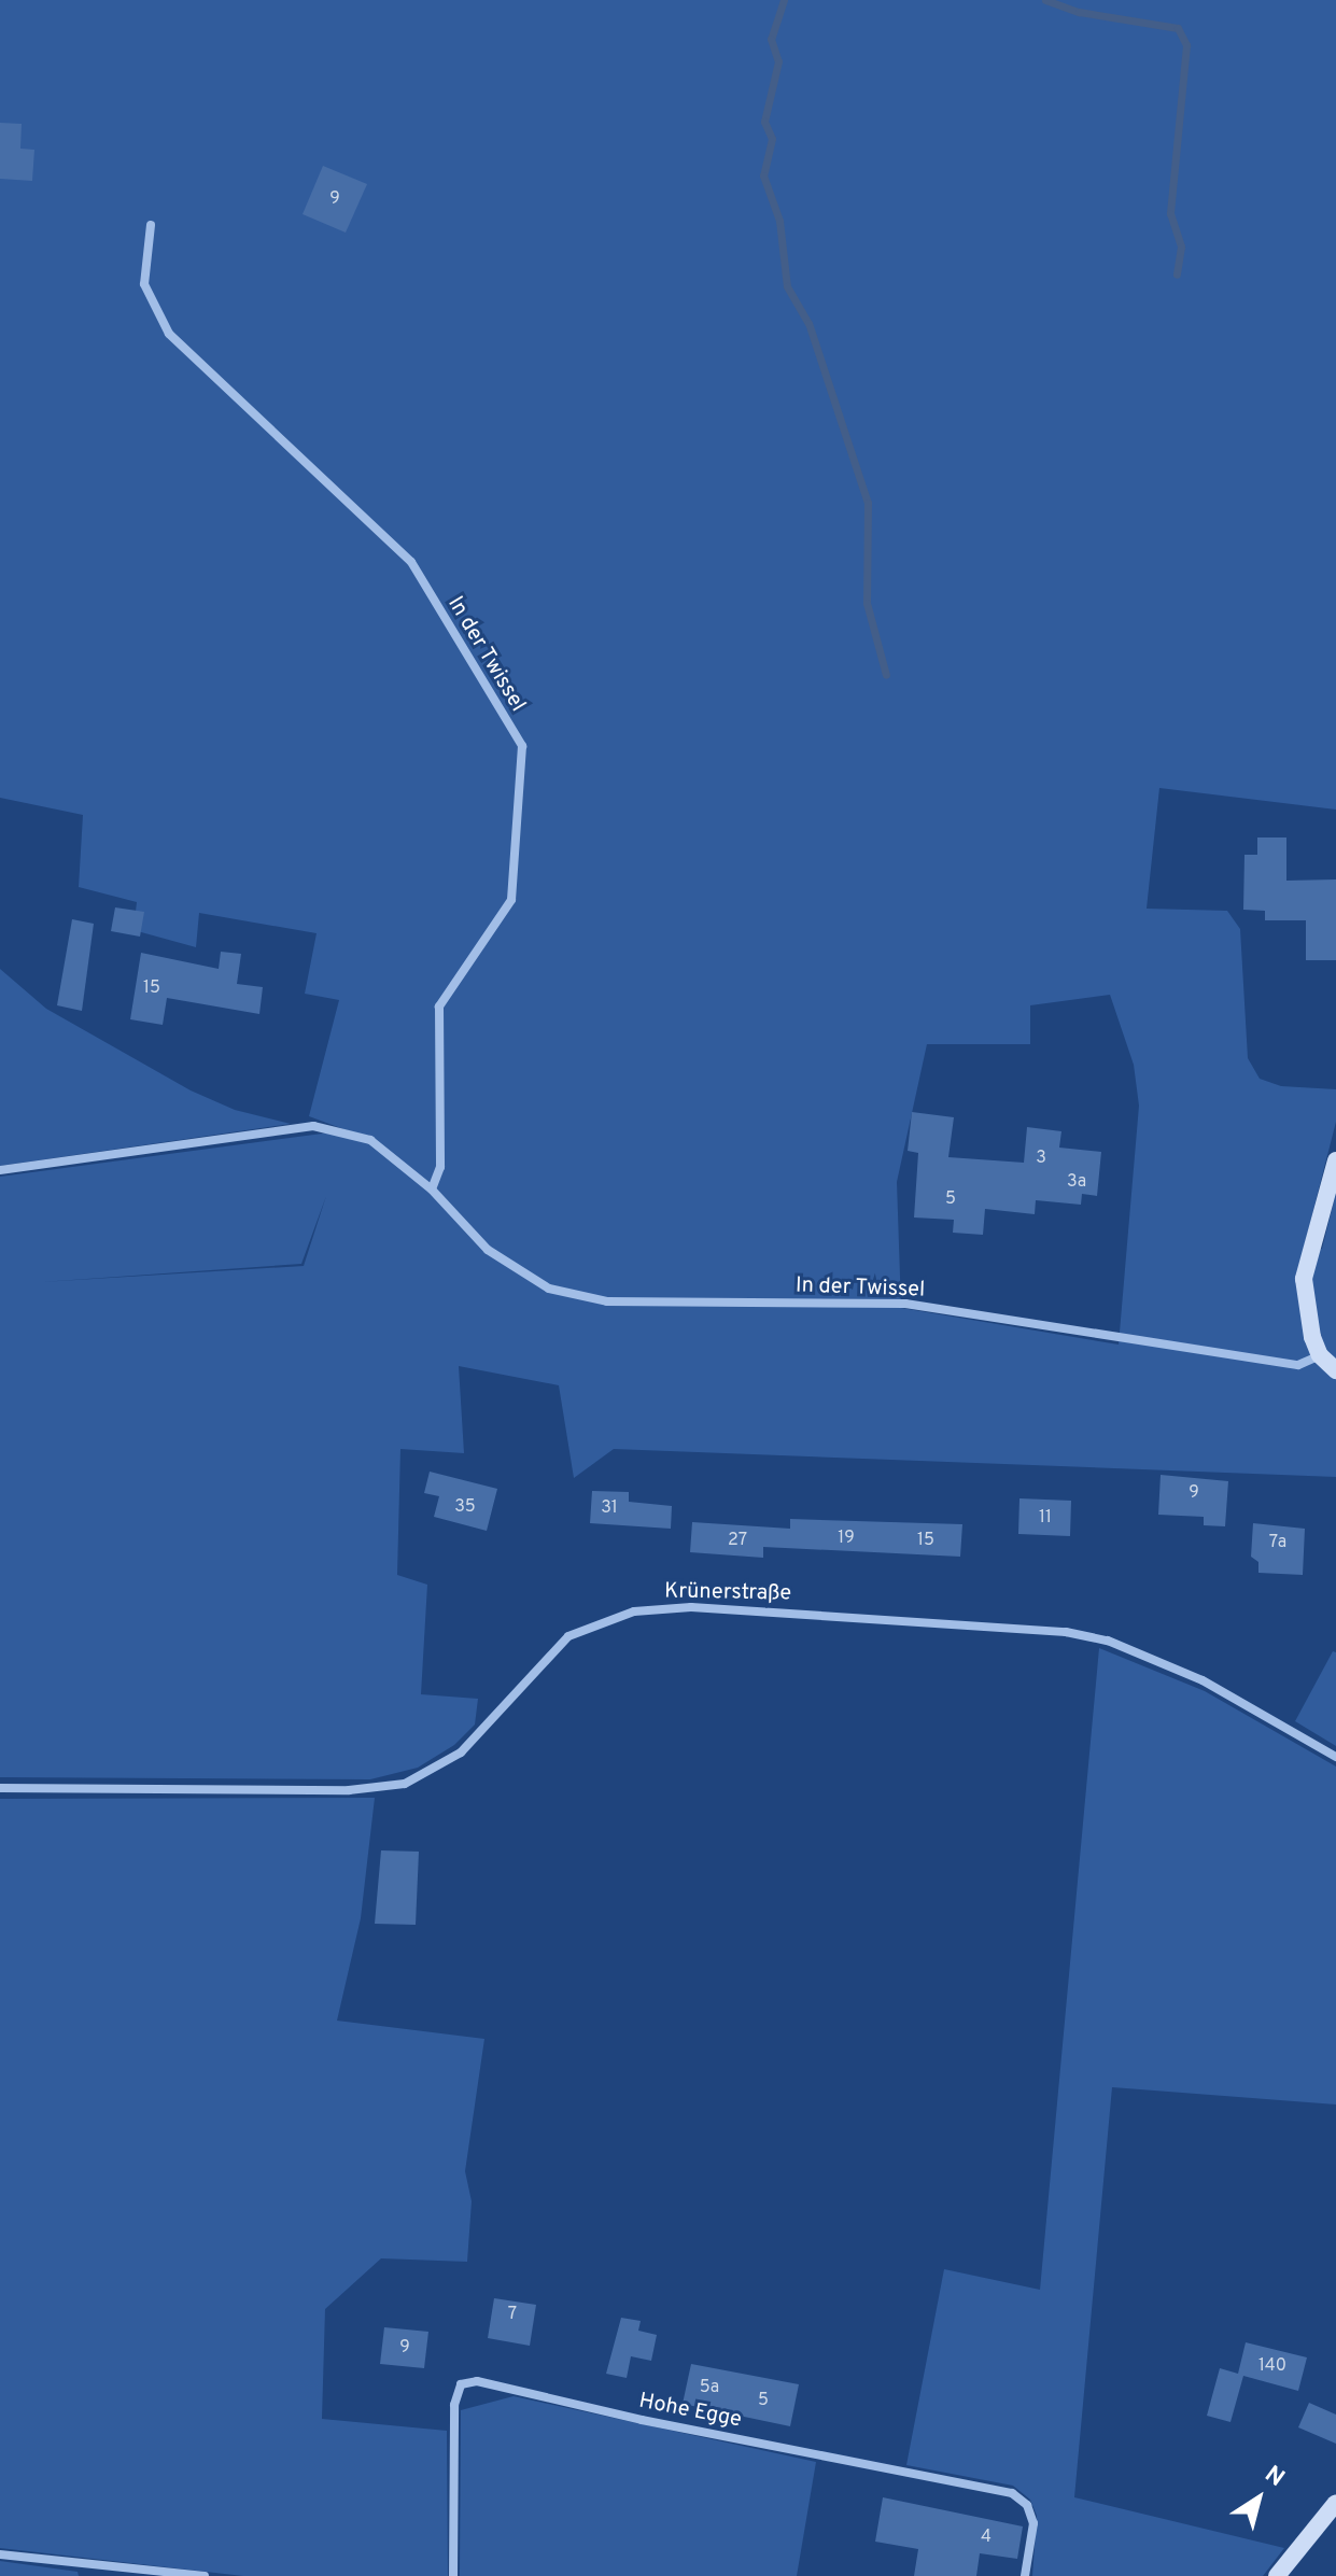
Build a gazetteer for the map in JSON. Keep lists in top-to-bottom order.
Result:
{
  "streets": {
    "street": ["In der Twissel", "Krünerstraße", "Hohe Egge"]
  },
  "house_numbers": [
    "9",
    "15",
    "3",
    "3a",
    "5",
    "9",
    "35",
    "31",
    "11",
    "19",
    "27",
    "15",
    "7a",
    "7",
    "9",
    "140",
    "5a",
    "5",
    "4"
  ],
  "north": "top right"
}
